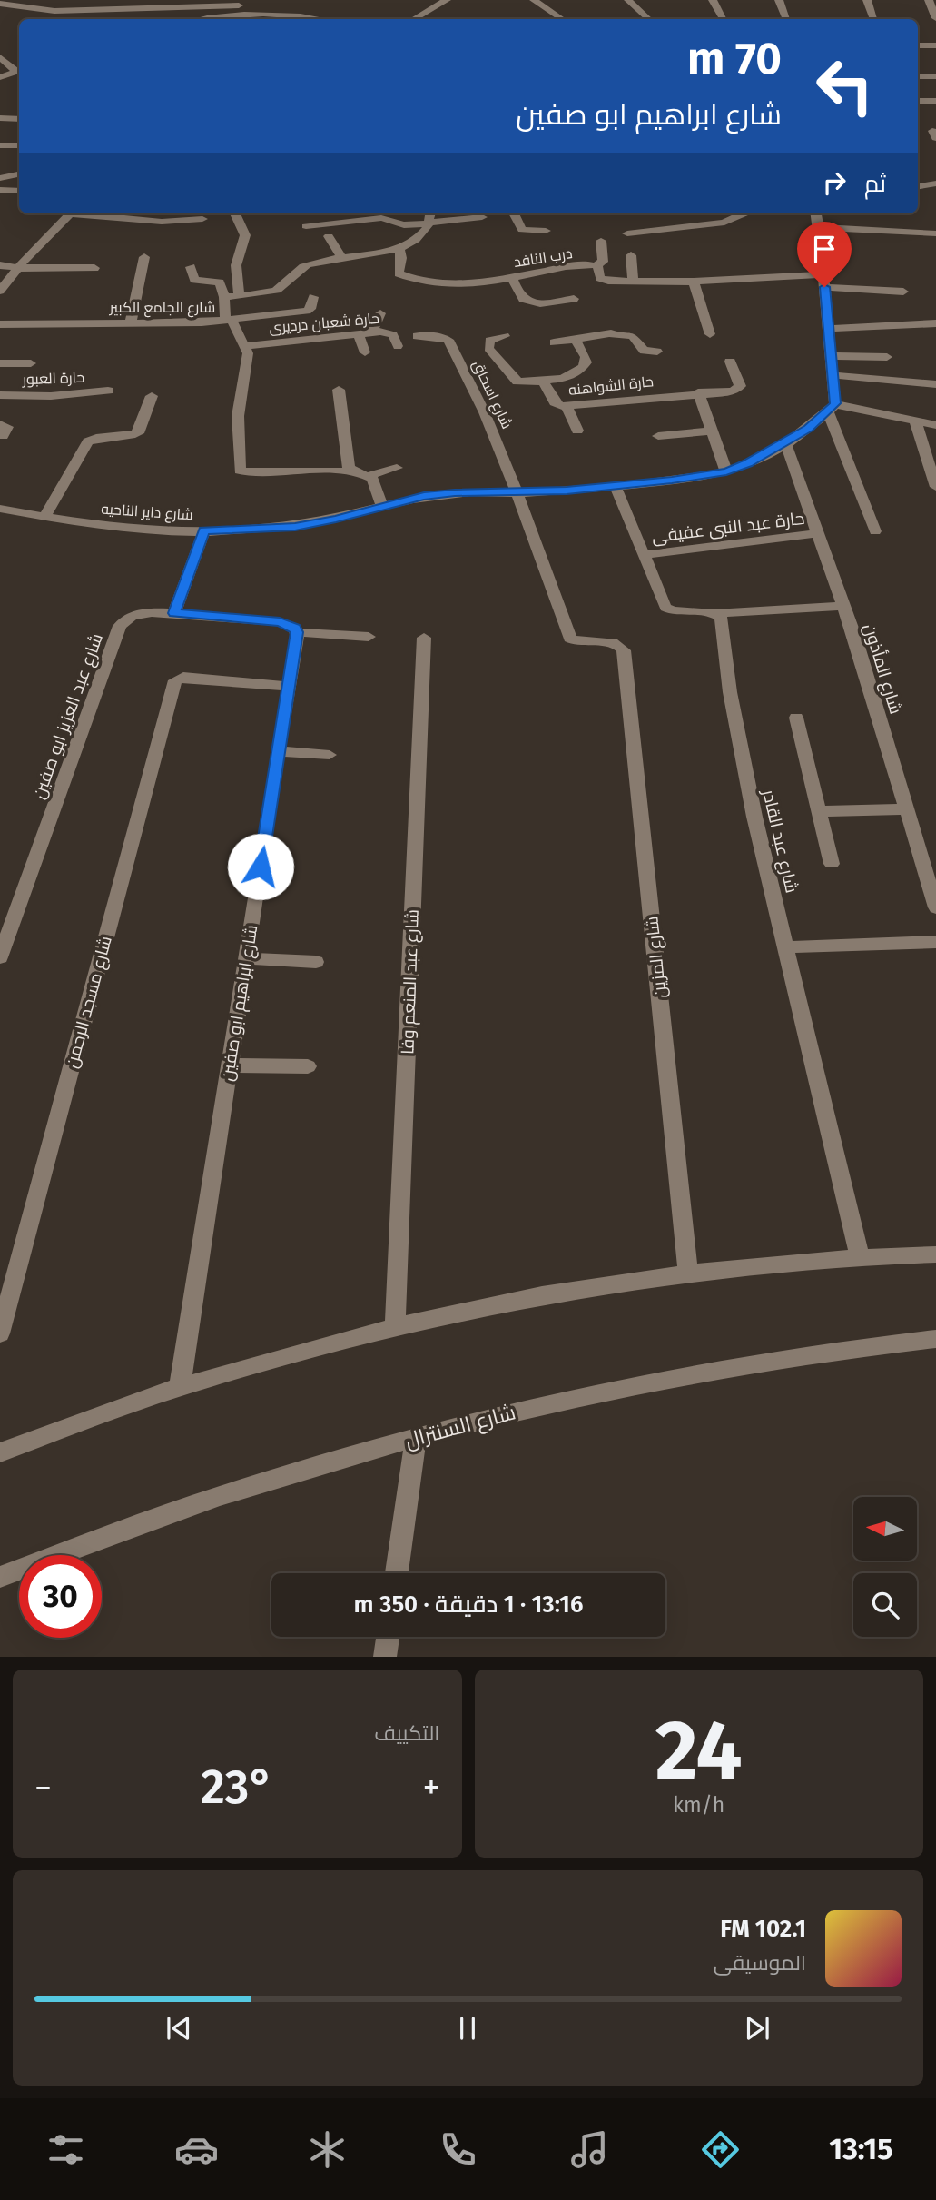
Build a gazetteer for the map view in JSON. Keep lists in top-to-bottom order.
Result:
{
  "streets": {
    "street": [
      "درب النافد",
      "شارع الجامع الكبير",
      "حارة شعبان درديرى",
      "حارة العبور",
      "حارة الشواهنه",
      "شارع اسحاق",
      "شارع داير الناحيه",
      "حارة عبد النبى عفيفى",
      "شارع المأذون",
      "شارع عبد العزيز ابو صفين",
      "شارع عبد القادر",
      "شارع المزين",
      "شارع عبد المنعم وفا",
      "شارع مسجد الرحمن",
      "شارع ابراهيم ابو صفين",
      "شارع السنترال"
    ]
  },
  "crossings": [
    ["شارع اسحاق", "شارع داير الناحيه"],
    ["شارع اسحاق", "شارع المزين"],
    ["شارع داير الناحيه", "شارع المأذون"],
    ["شارع داير الناحيه", "شارع المزين"],
    ["حارة عبد النبى عفيفى", "شارع المأذون"],
    ["شارع مسجد الرحمن", "شارع ابراهيم ابو صفين"]
  ],
  "north": "left",
  "page": {
    "turn": ["70 m", "شارع ابراهيم ابو صفين"],
    "then": "ثم",
    "limit": "30",
    "trip": "13:16 · 1 دقيقة · 350 m",
    "tile": [
      ["24", "km/h"],
      "التكييف"
    ],
    "heat": ["−", "23°", "+"],
    "song": ["102.1 FM", "الموسيقى"],
    "tabs": "13:15"
  }
}
